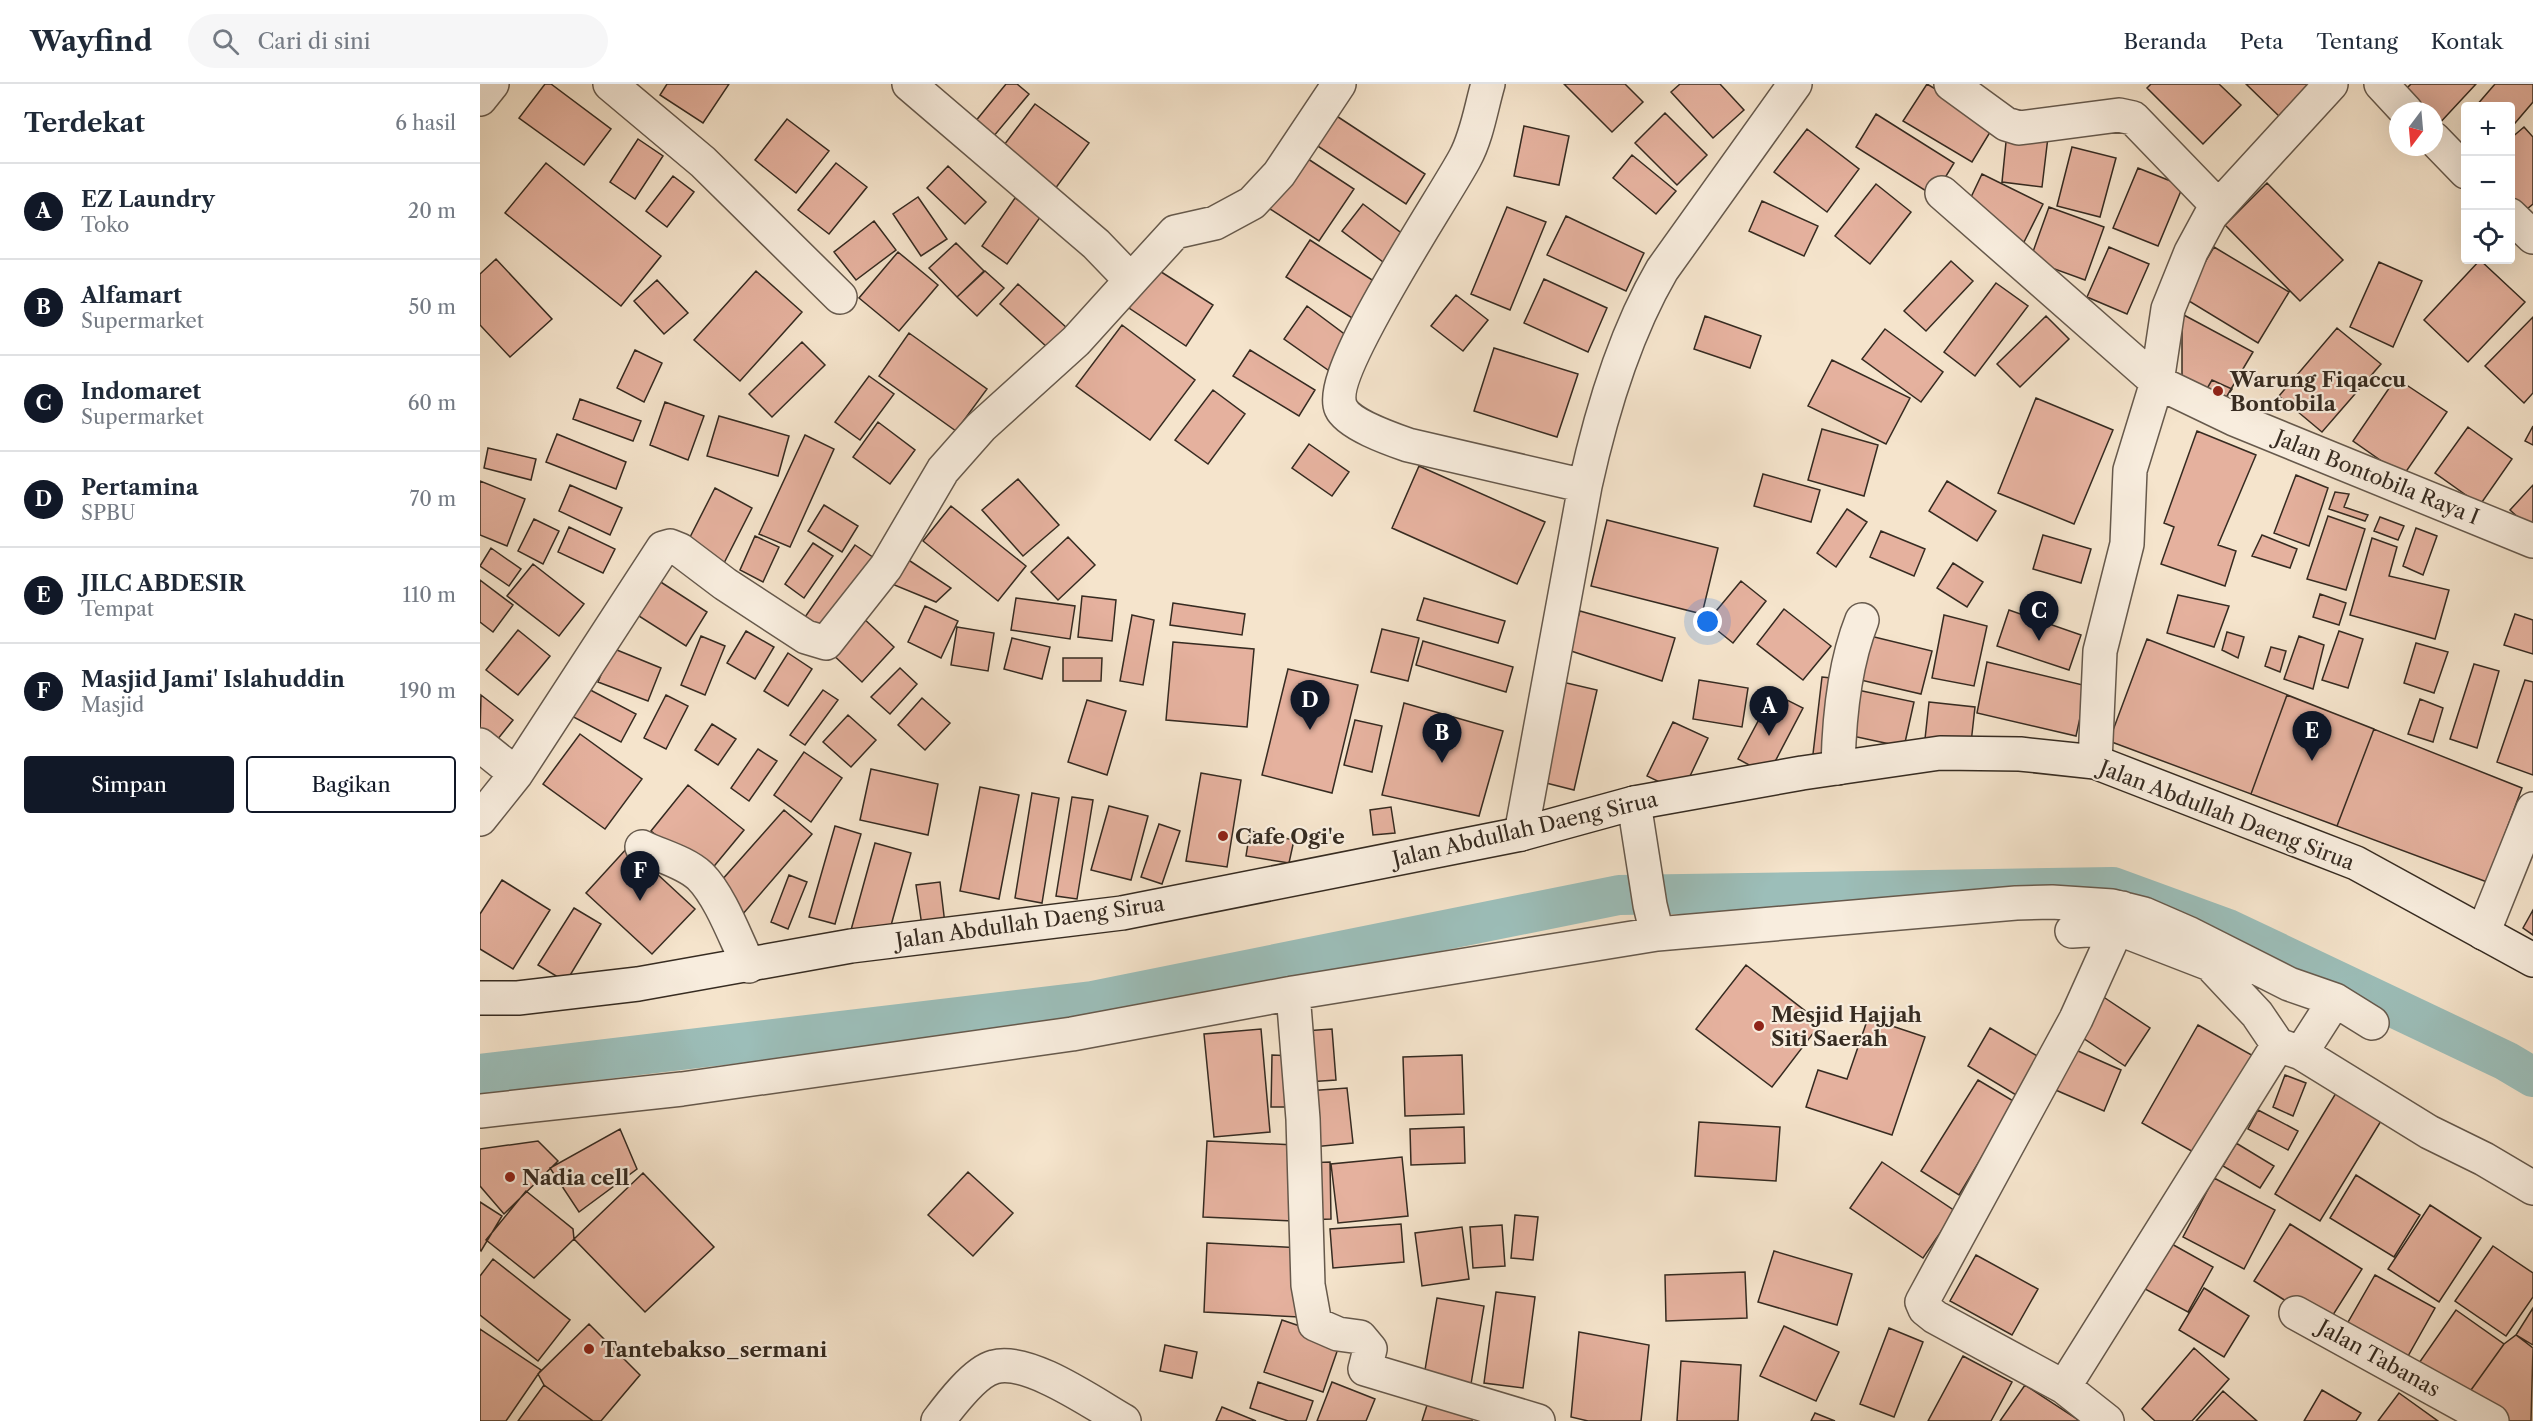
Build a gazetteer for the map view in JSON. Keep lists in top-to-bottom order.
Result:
{
  "streets": {
    "street": ["Jalan Bontobila Raya I", "Jalan Abdullah Daeng Sirua", "Jalan Tabanas"]
  },
  "places": [
    "Warung Fiqaccu Bontobila",
    "Cafe Ogi'e",
    "Mesjid Hajjah Siti Saerah",
    "Nadia cell",
    "Tantebakso_sermani"
  ],
  "north": "bottom",
  "page": {
    "header": "Wayfind",
    "search": "Cari di sini",
    "nav": [
      "Beranda",
      "Peta",
      "Tentang",
      "Kontak"
    ],
    "heading": ["Terdekat", "6 hasil"],
    "map_buttons": ["+", "−"],
    "list": [
      {
        "mark": "A",
        "name": "EZ Laundry",
        "note": "Toko",
        "value": "20 m"
      },
      {
        "mark": "B",
        "name": "Alfamart",
        "note": "Supermarket",
        "value": "50 m"
      },
      {
        "mark": "C",
        "name": "Indomaret",
        "note": "Supermarket",
        "value": "60 m"
      },
      {
        "mark": "D",
        "name": "Pertamina",
        "note": "SPBU",
        "value": "70 m"
      },
      {
        "mark": "E",
        "name": "JILC ABDESIR",
        "note": "Tempat",
        "value": "110 m"
      },
      {
        "mark": "F",
        "name": "Masjid Jami' Islahuddin",
        "note": "Masjid",
        "value": "190 m"
      }
    ],
    "pins": [
      "C",
      "D",
      "A",
      "E",
      "B",
      "F"
    ],
    "buttons": ["Simpan", "Bagikan"]
  }
}
